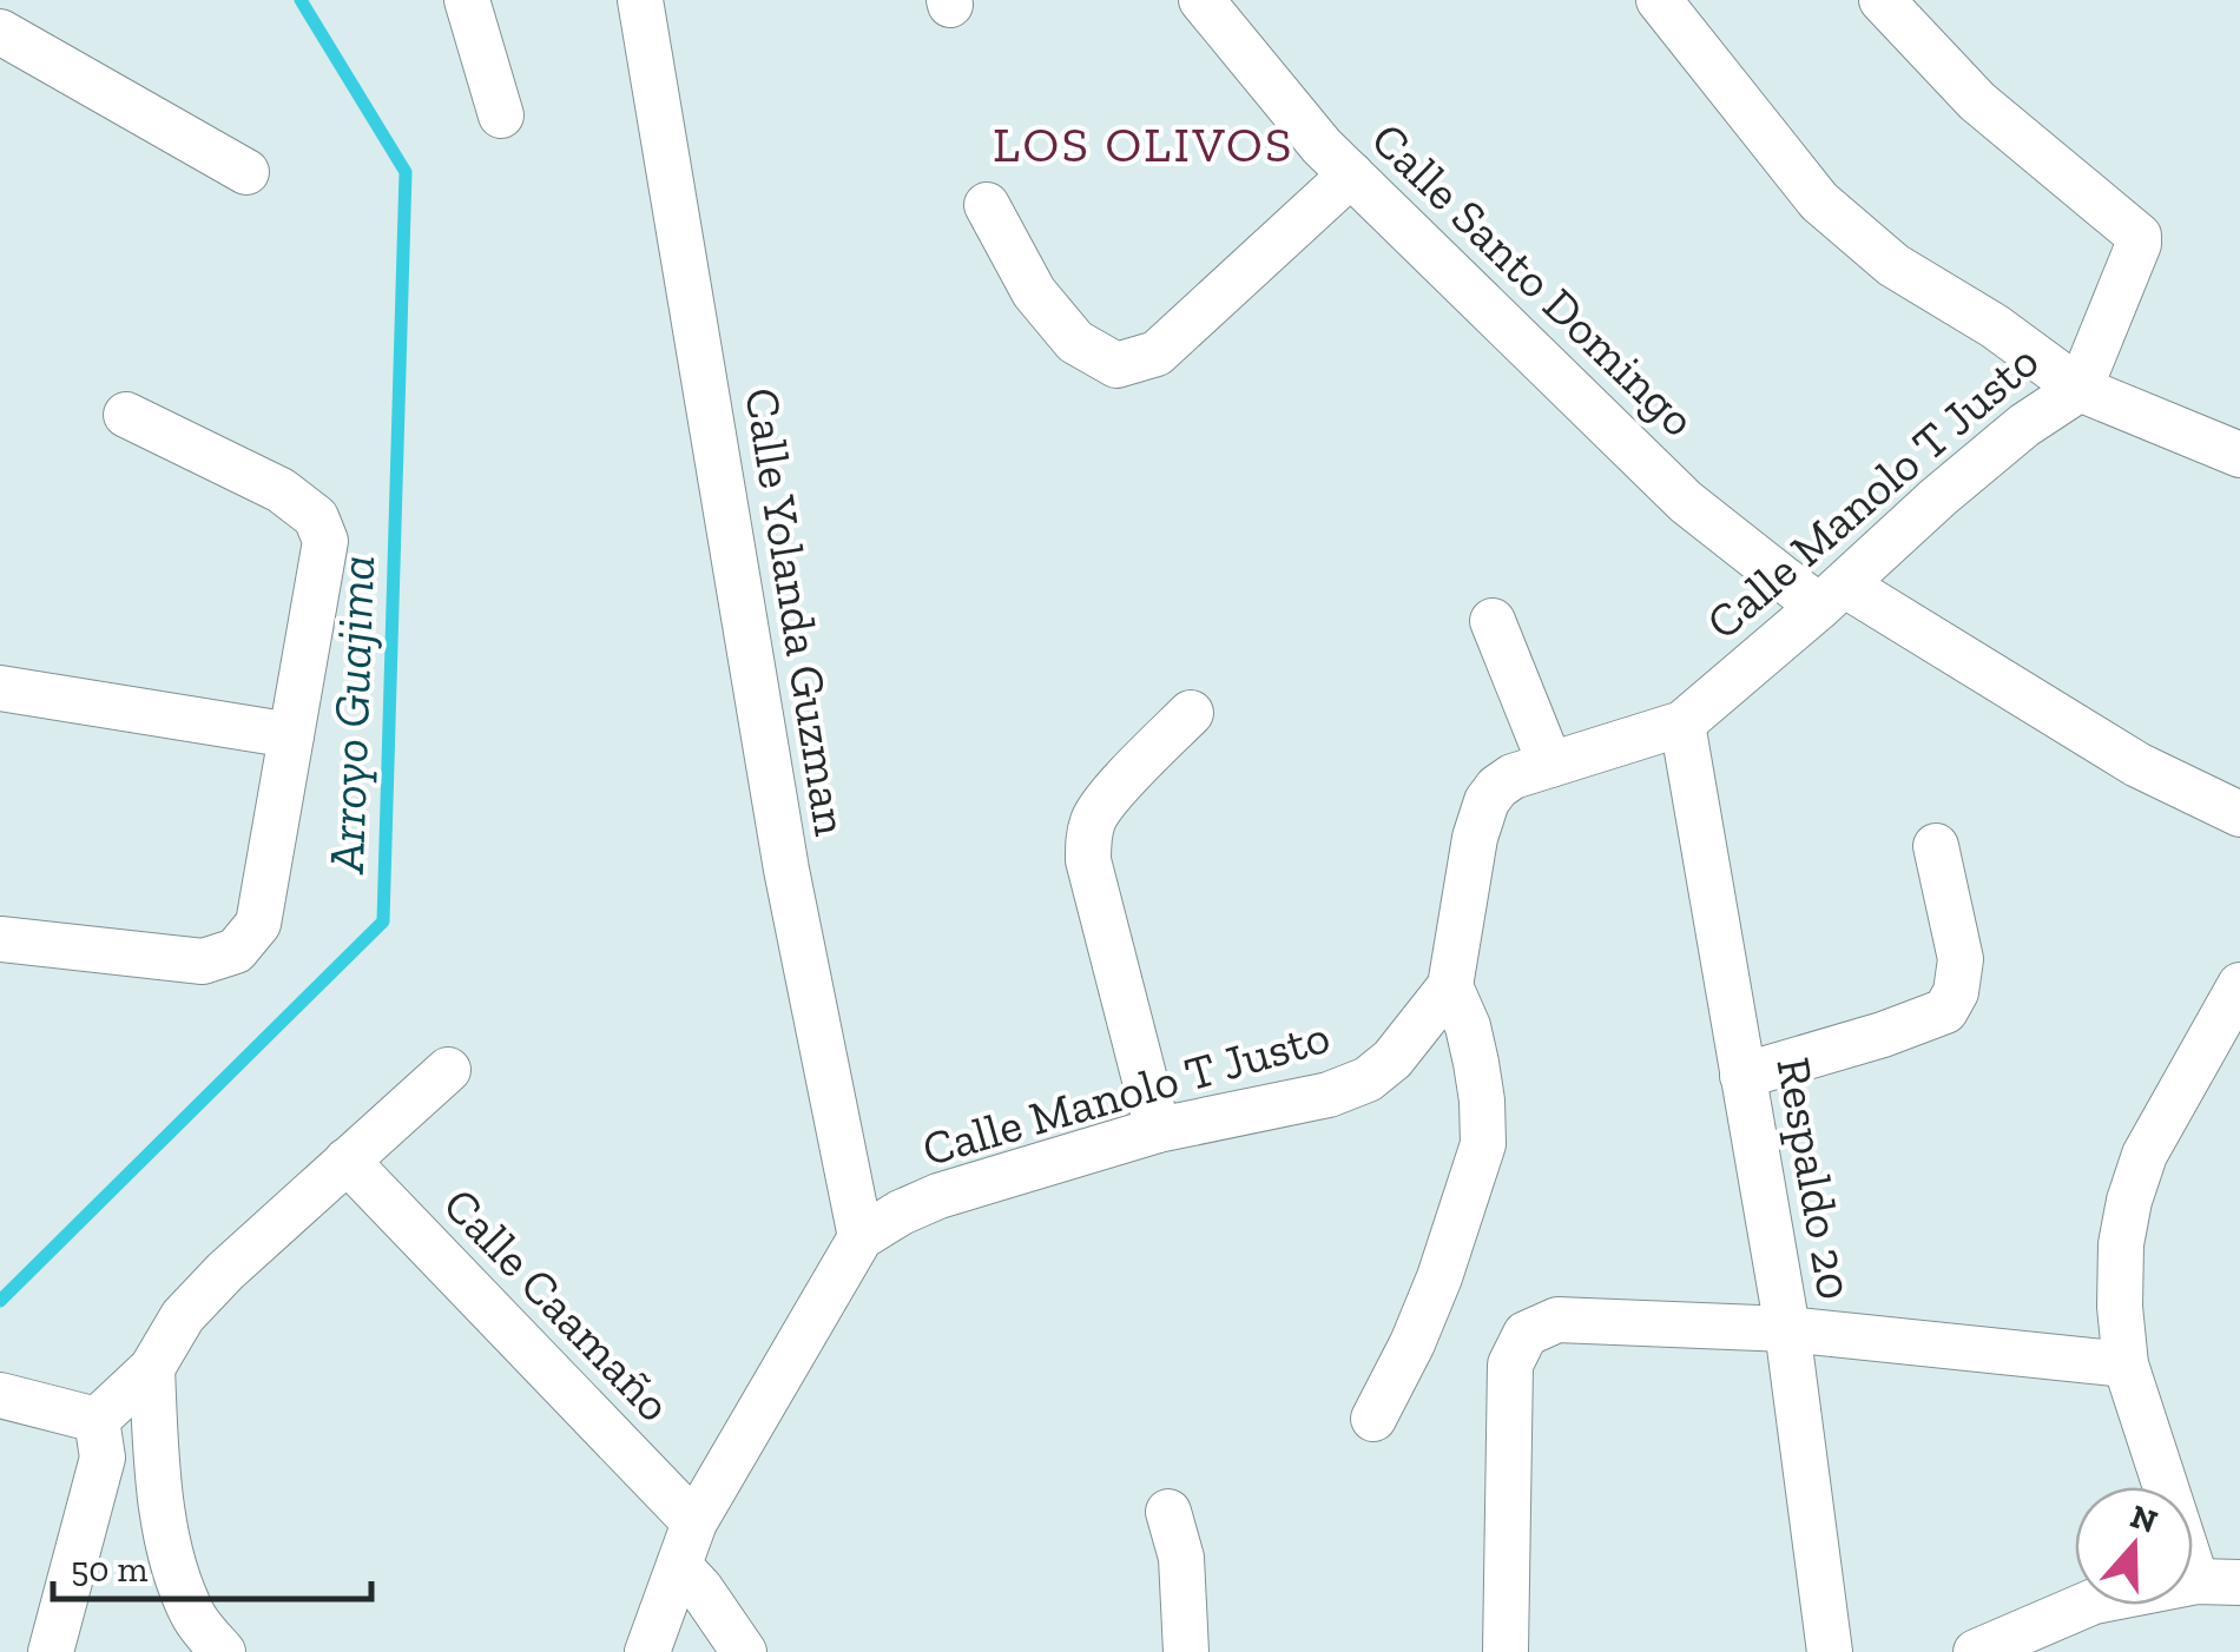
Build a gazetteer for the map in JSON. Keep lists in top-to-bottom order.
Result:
{
  "streets": {
    "street": [
      "Calle Santo Domingo",
      "Calle Manolo T Justo",
      "Calle Yolanda Guzman",
      "Respaldo 20",
      "Calle Caamaño"
    ]
  },
  "crossings": [
    ["Calle Santo Domingo", "Calle Manolo T Justo"],
    ["Calle Manolo T Justo", "Calle Yolanda Guzman"],
    ["Calle Manolo T Justo", "Respaldo 20"],
    ["Calle Manolo T Justo", "Calle Caamaño"]
  ],
  "districts": ["LOS OLIVOS"],
  "water": ["Arroyo Guajima"],
  "scale_bar": "50 m",
  "north": "top"
}
